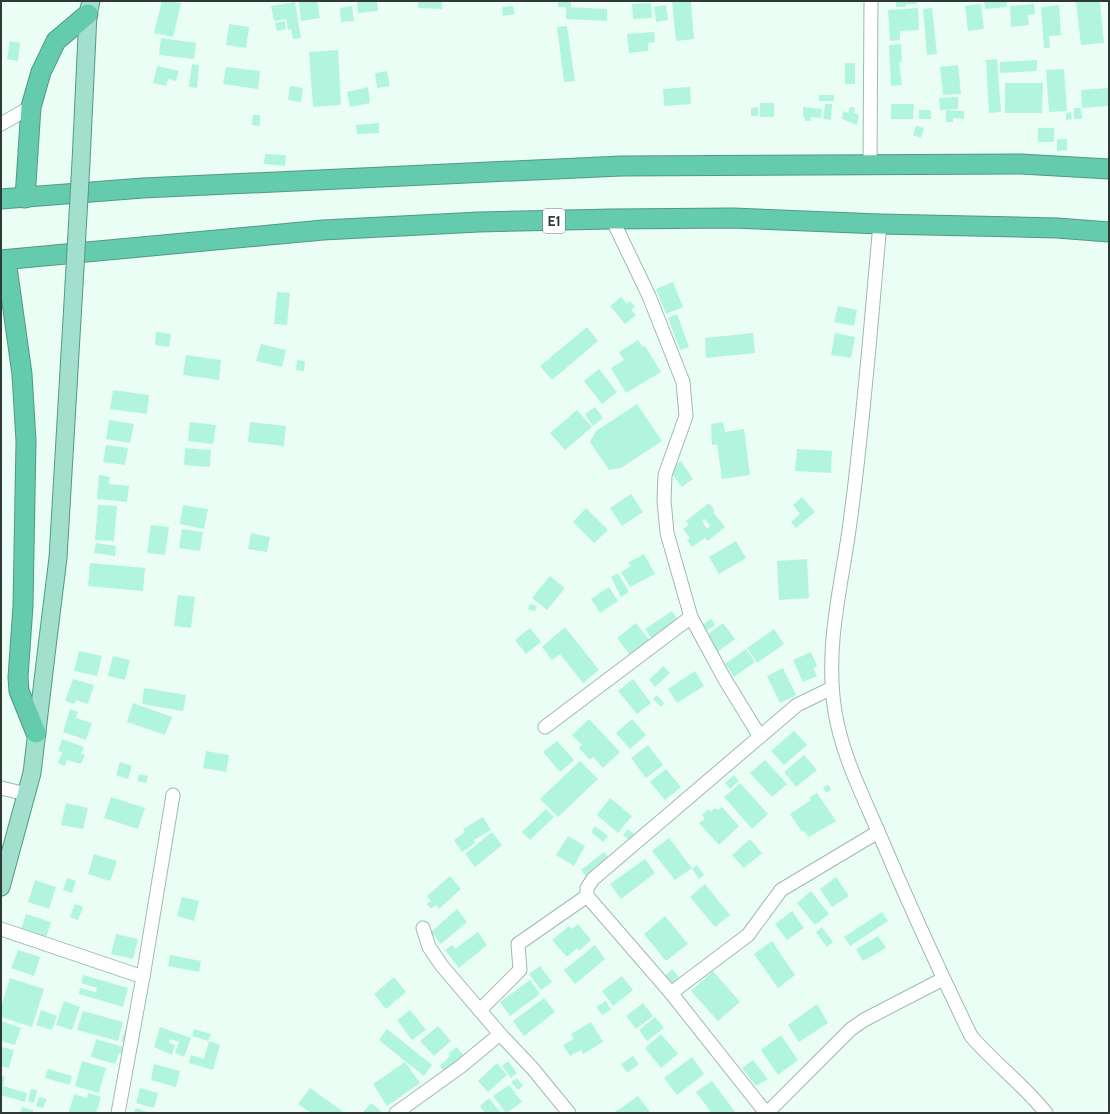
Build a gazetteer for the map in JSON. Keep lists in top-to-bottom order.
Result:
{
  "streets": {
    "highway": ["E1"]
  }
}
